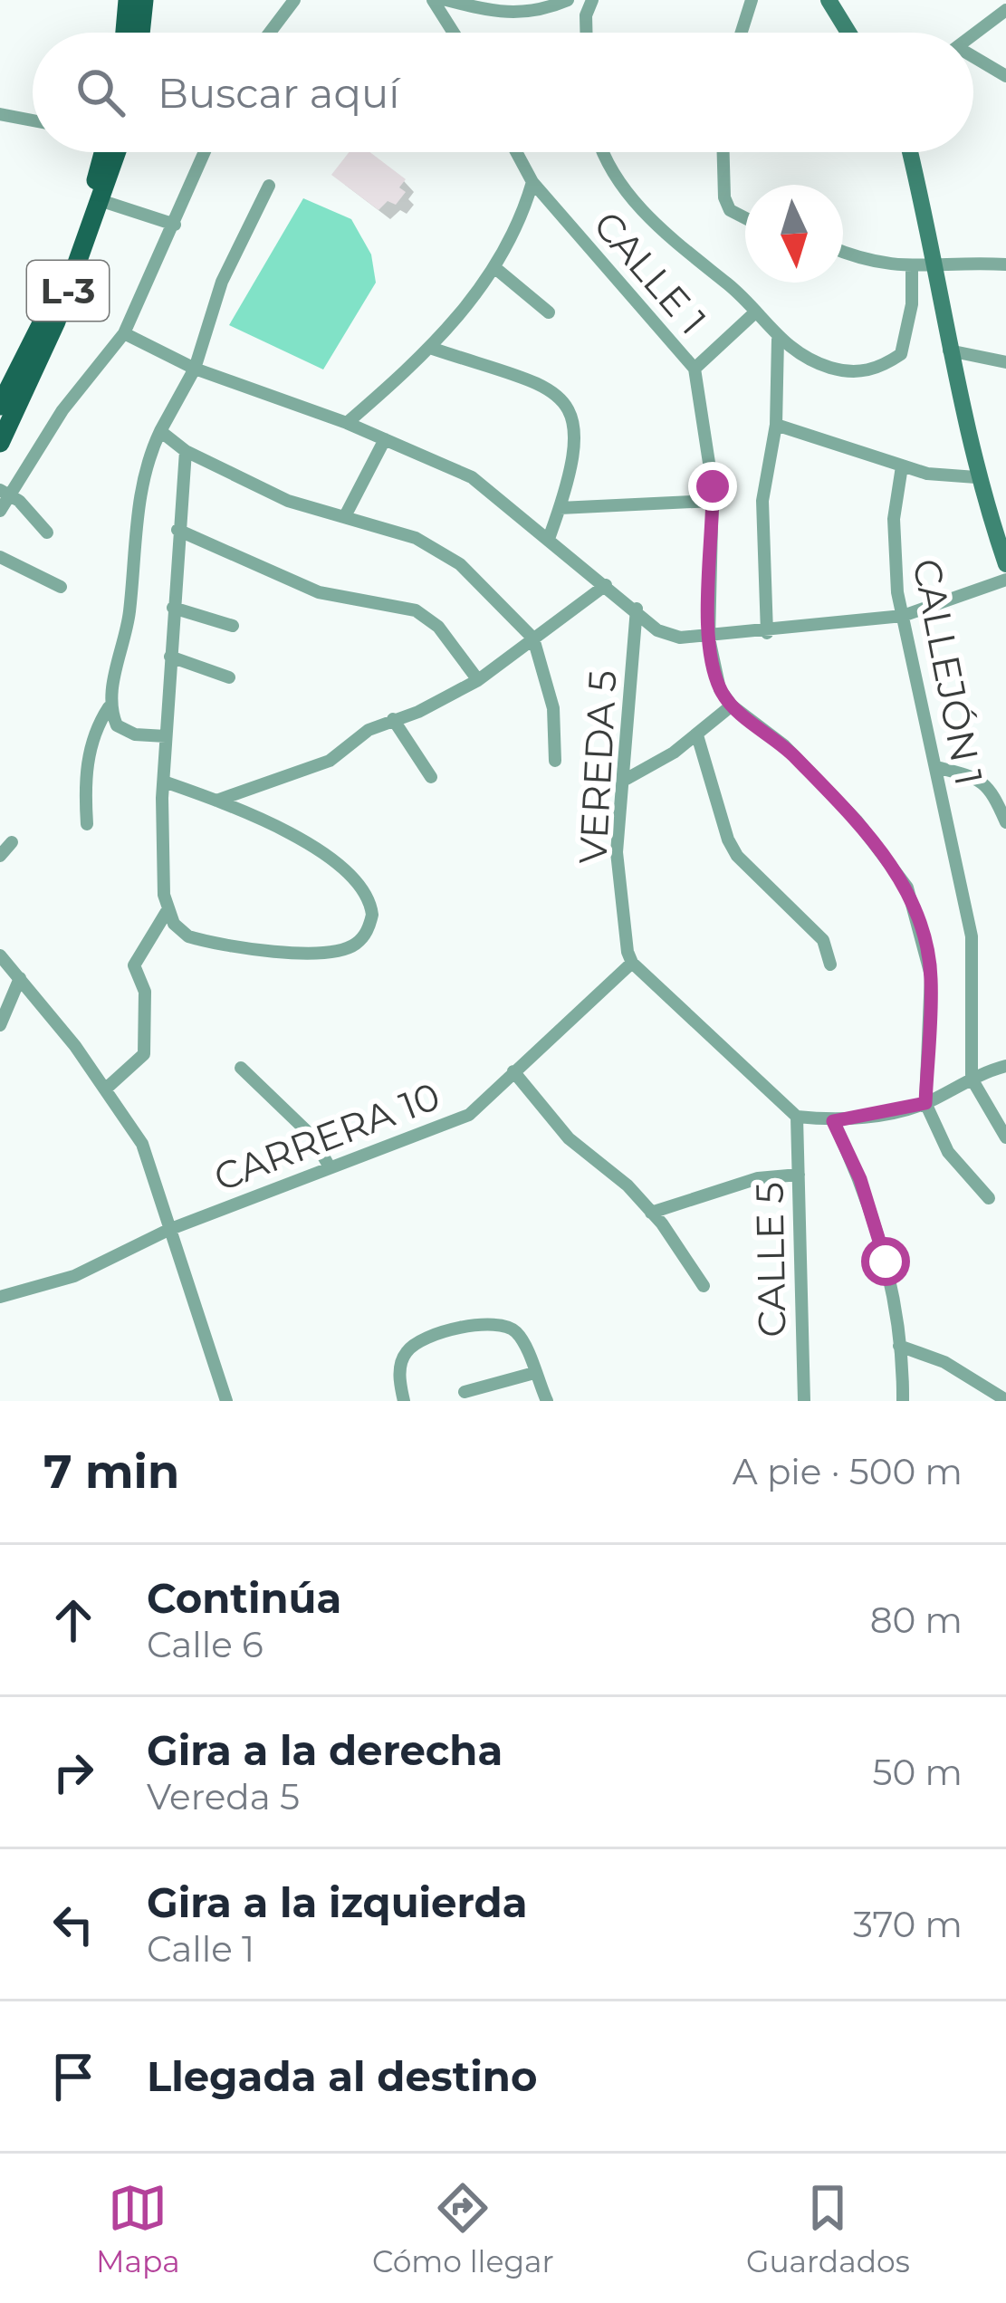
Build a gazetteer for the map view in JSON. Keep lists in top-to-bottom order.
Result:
{
  "streets": {
    "main road": ["L-3"],
    "street": [
      "CALLE 1",
      "CALLEJÓN 1",
      "VEREDA 5",
      "CARRERA 10",
      "CALLE 5"
    ]
  },
  "crossings": [
    ["VEREDA 5", "CARRERA 10"]
  ],
  "north": "bottom",
  "page": {
    "search": "Buscar aquí",
    "heading": ["7 min", "A pie · 500 m"],
    "list": [
      ["Continúa", "Calle 6", "80 m"],
      ["Gira a la derecha", "Vereda 5", "50 m"],
      ["Gira a la izquierda", "Calle 1", "370 m"],
      "Llegada al destino"
    ],
    "nav": ["Mapa", "Cómo llegar", "Guardados"]
  }
}
